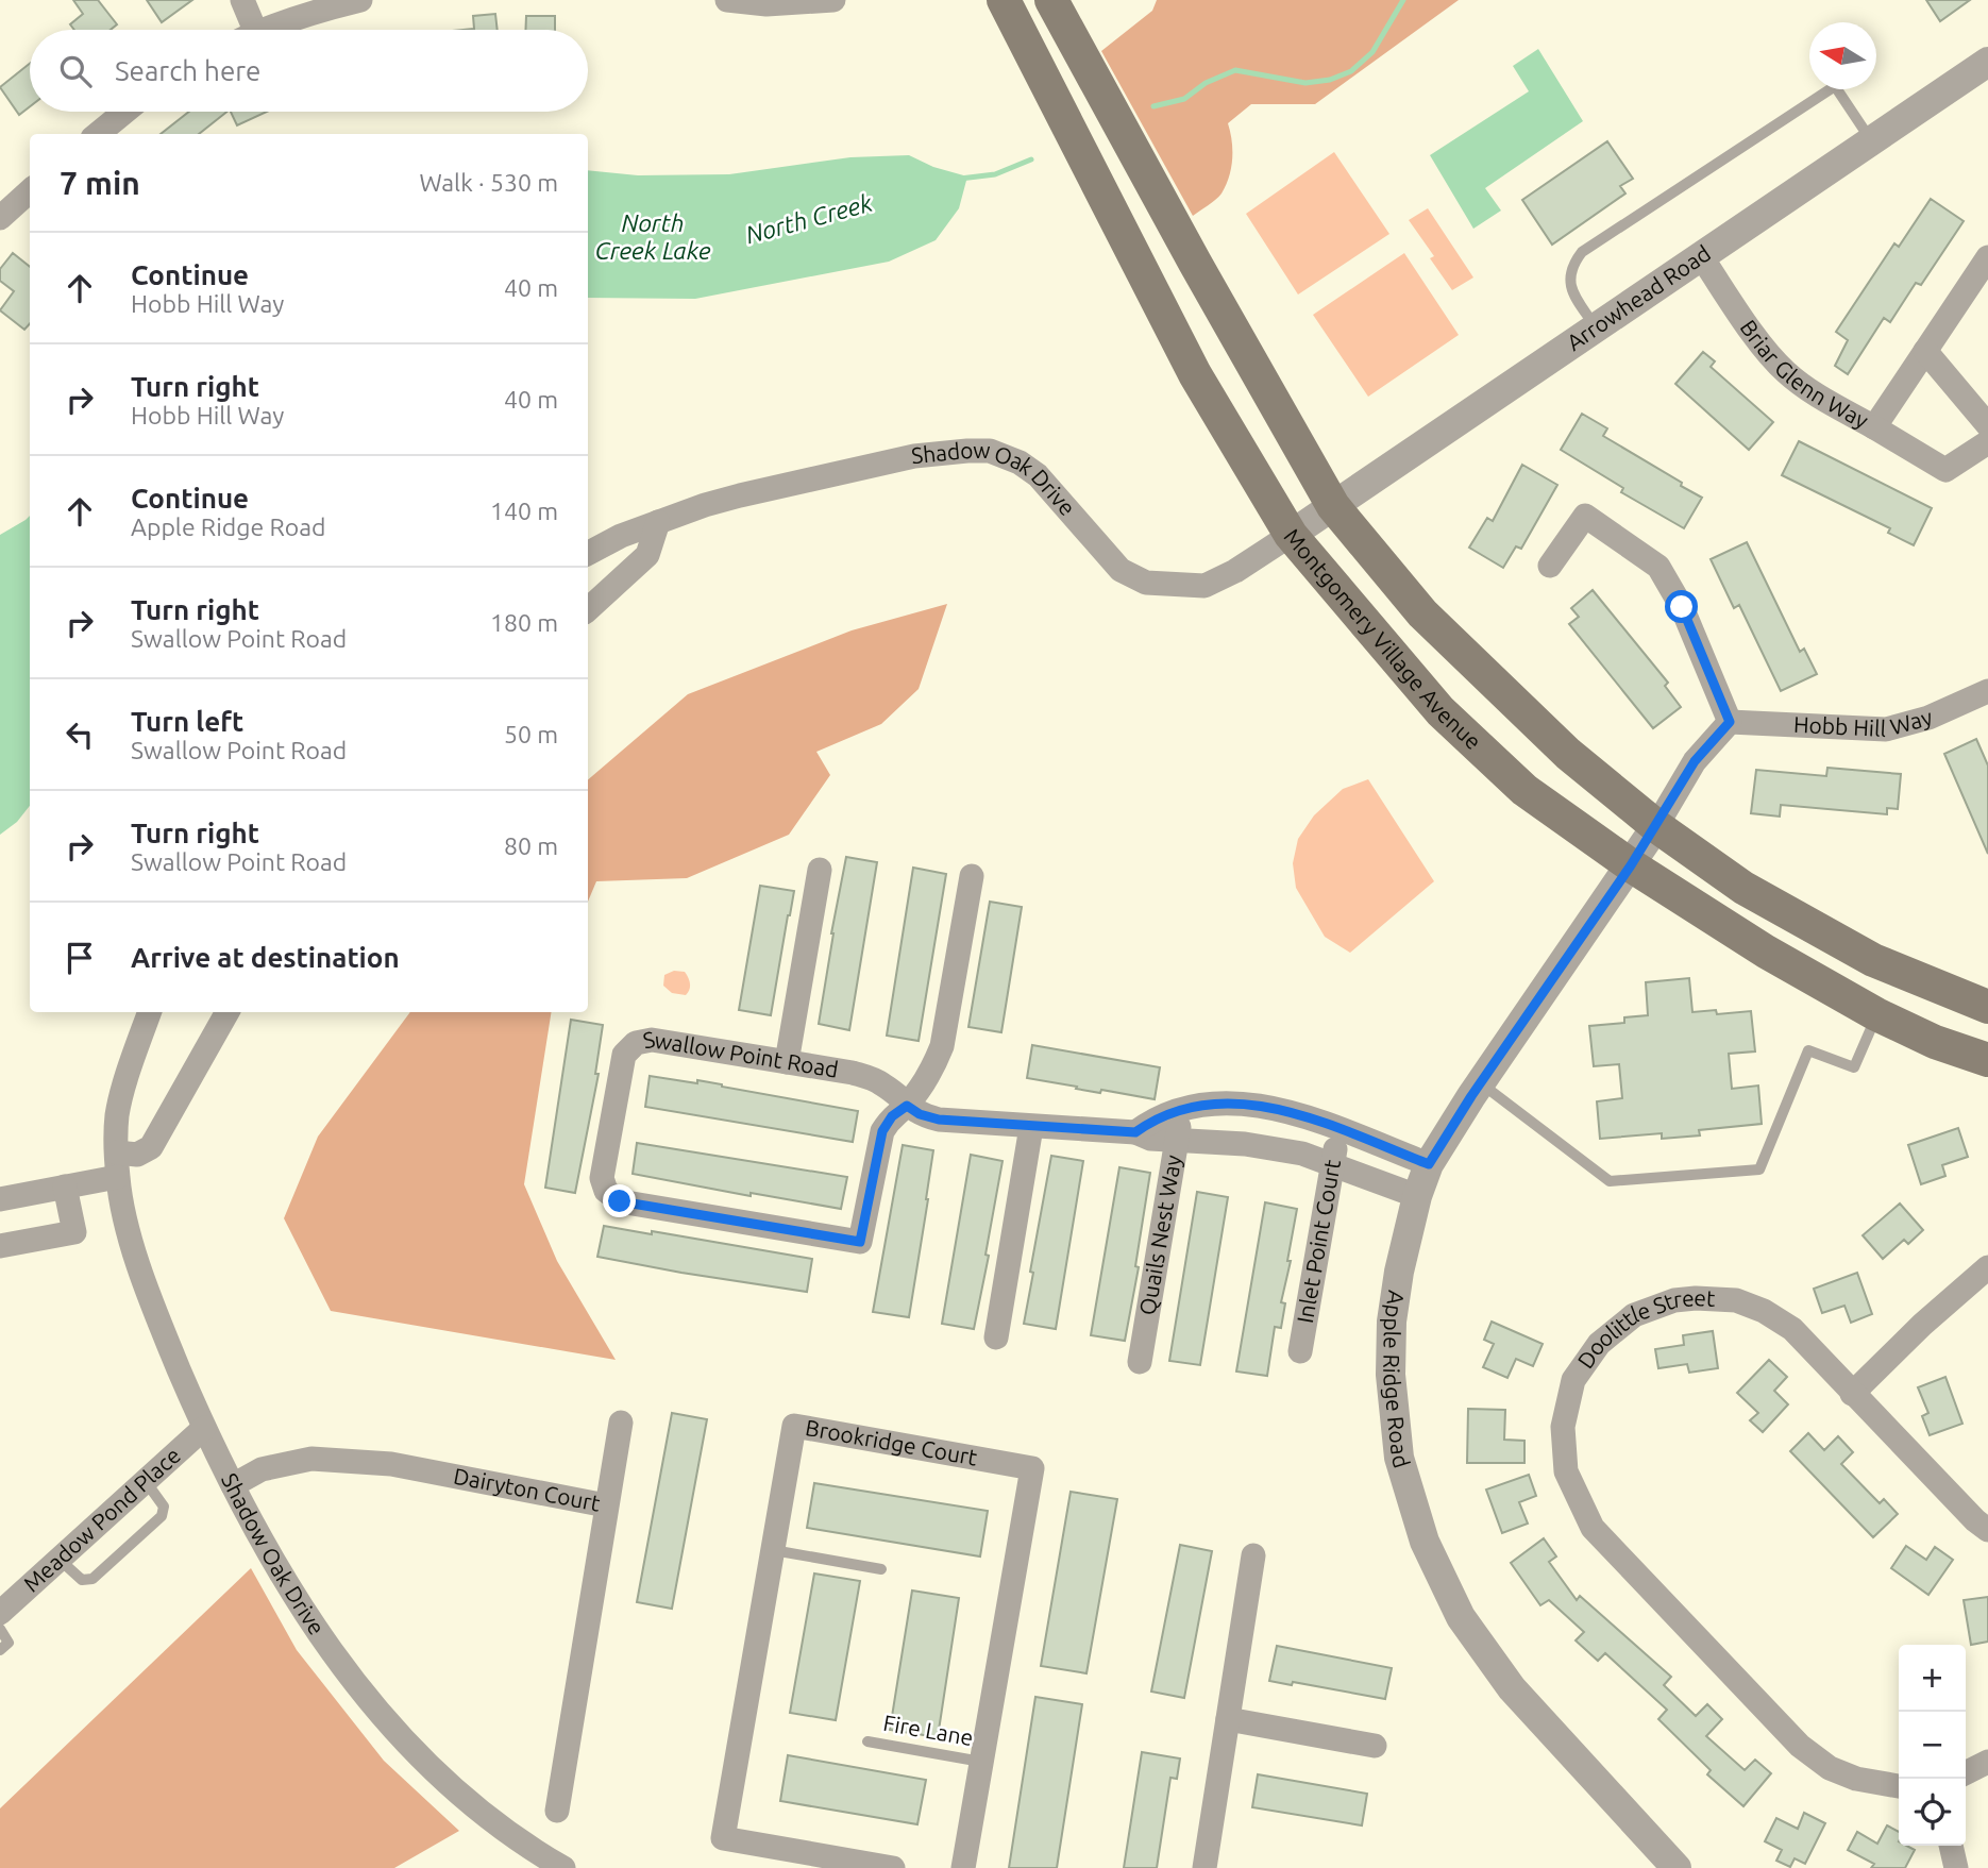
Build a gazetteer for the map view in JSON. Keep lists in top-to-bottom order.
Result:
{
  "streets": {
    "main road": ["Montgomery Village Avenue"],
    "street": [
      "Arrowhead Road",
      "Briar Glenn Way",
      "Shadow Oak Drive",
      "Hobb Hill Way",
      "Swallow Point Road",
      "Quails Nest Way",
      "Inlet Point Court",
      "Doolittle Street",
      "Apple Ridge Road",
      "Brookridge Court",
      "Dairyton Court",
      "Meadow Pond Place"
    ],
    "lane": ["Fire Lane"]
  },
  "crossings": [
    ["Arrowhead Road", "Briar Glenn Way"],
    ["Arrowhead Road", "Shadow Oak Drive"],
    ["Arrowhead Road", "Montgomery Village Avenue"],
    ["Shadow Oak Drive", "Montgomery Village Avenue"],
    ["Shadow Oak Drive", "Dairyton Court"],
    ["Shadow Oak Drive", "Meadow Pond Place"],
    ["Montgomery Village Avenue", "Apple Ridge Road"],
    ["Swallow Point Road", "Quails Nest Way"],
    ["Swallow Point Road", "Inlet Point Court"],
    ["Swallow Point Road", "Apple Ridge Road"],
    ["Brookridge Court", "Fire Lane"]
  ],
  "water": ["North Creek", "North Creek Lake"],
  "north": "left",
  "page": {
    "search": "Search here",
    "heading": ["7 min", "Walk · 530 m"],
    "list": [
      ["Continue", "Hobb Hill Way", "40 m"],
      ["Turn right", "Hobb Hill Way", "40 m"],
      ["Continue", "Apple Ridge Road", "140 m"],
      ["Turn right", "Swallow Point Road", "180 m"],
      ["Turn left", "Swallow Point Road", "50 m"],
      ["Turn right", "Swallow Point Road", "80 m"],
      "Arrive at destination"
    ],
    "map_buttons": ["+", "−"]
  }
}
